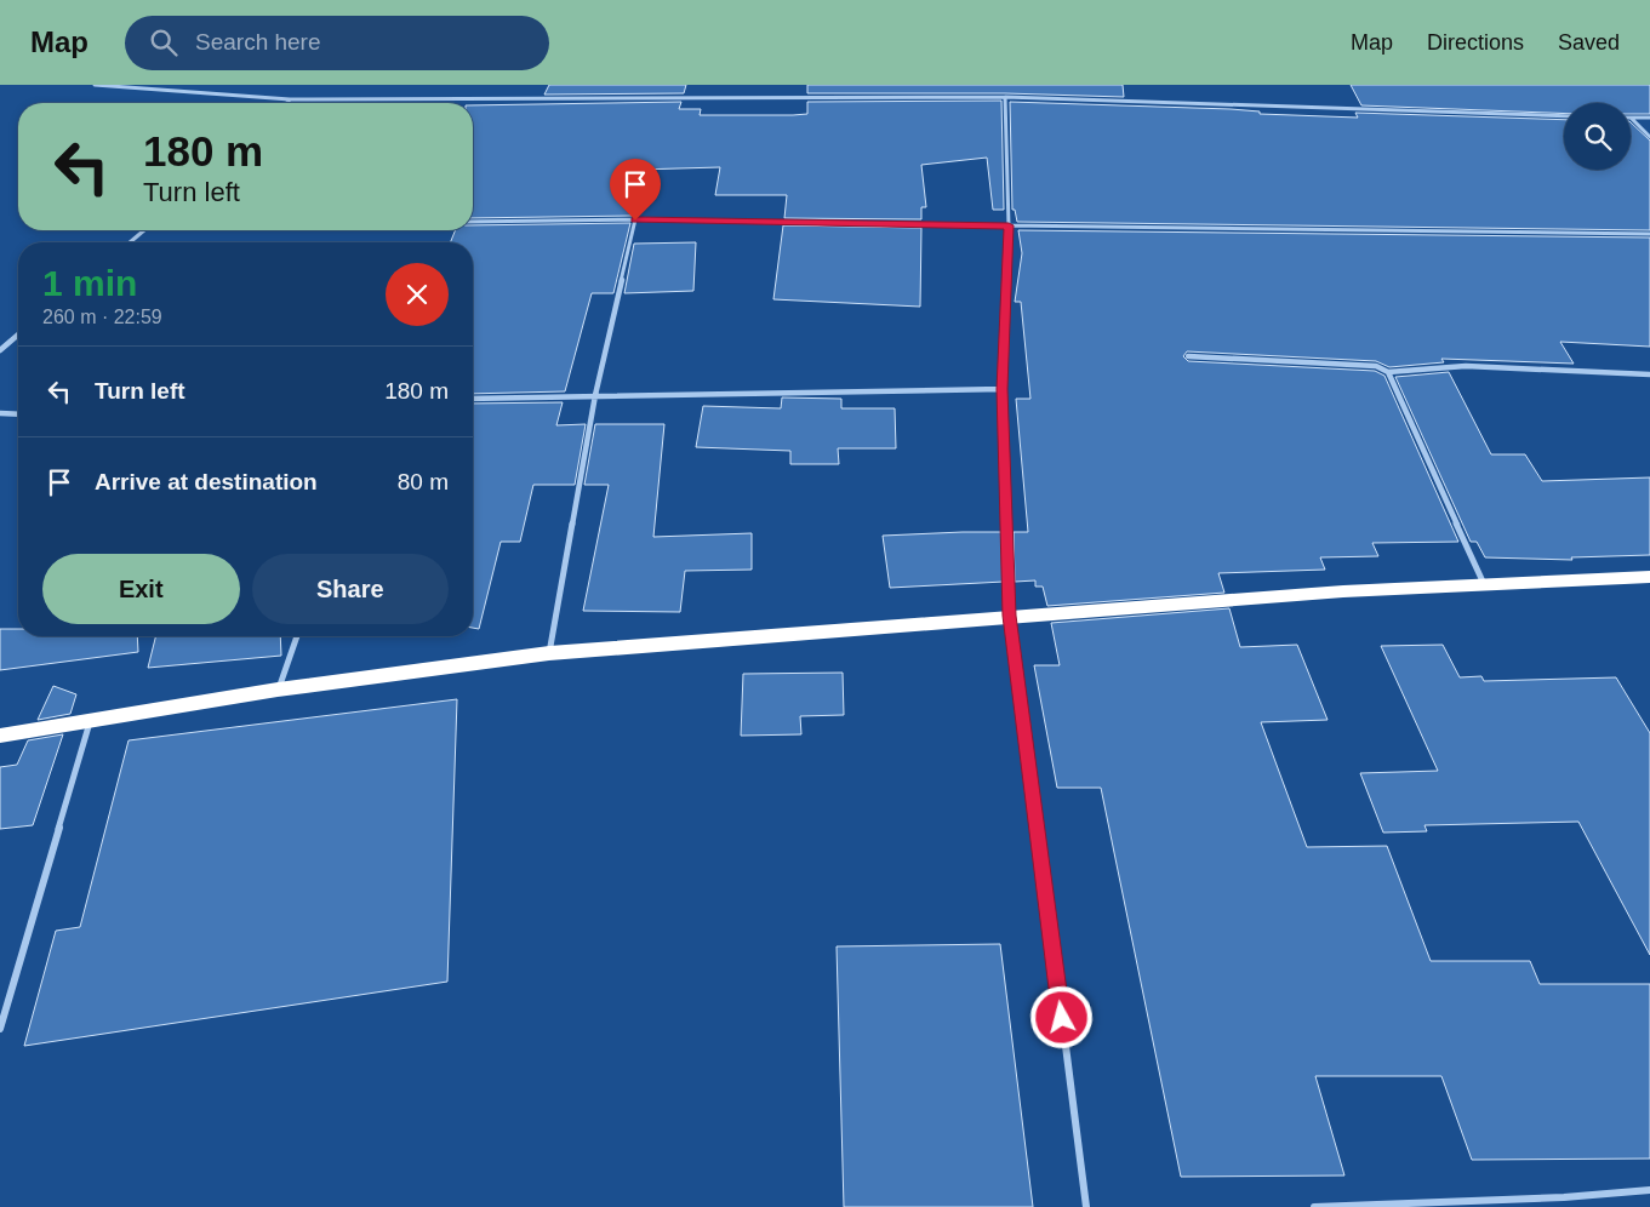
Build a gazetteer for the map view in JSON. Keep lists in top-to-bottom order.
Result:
{
  "page": {
    "header": "Map",
    "search": "Search here",
    "nav": ["Map", "Directions", "Saved"],
    "turn": ["180 m", "Turn left"],
    "heading": ["1 min", "260 m · 22:59"],
    "list": [
      {
        "name": "Turn left",
        "value": "180 m"
      },
      {
        "name": "Arrive at destination",
        "value": "80 m"
      }
    ],
    "buttons": ["Exit", "Share"]
  }
}
